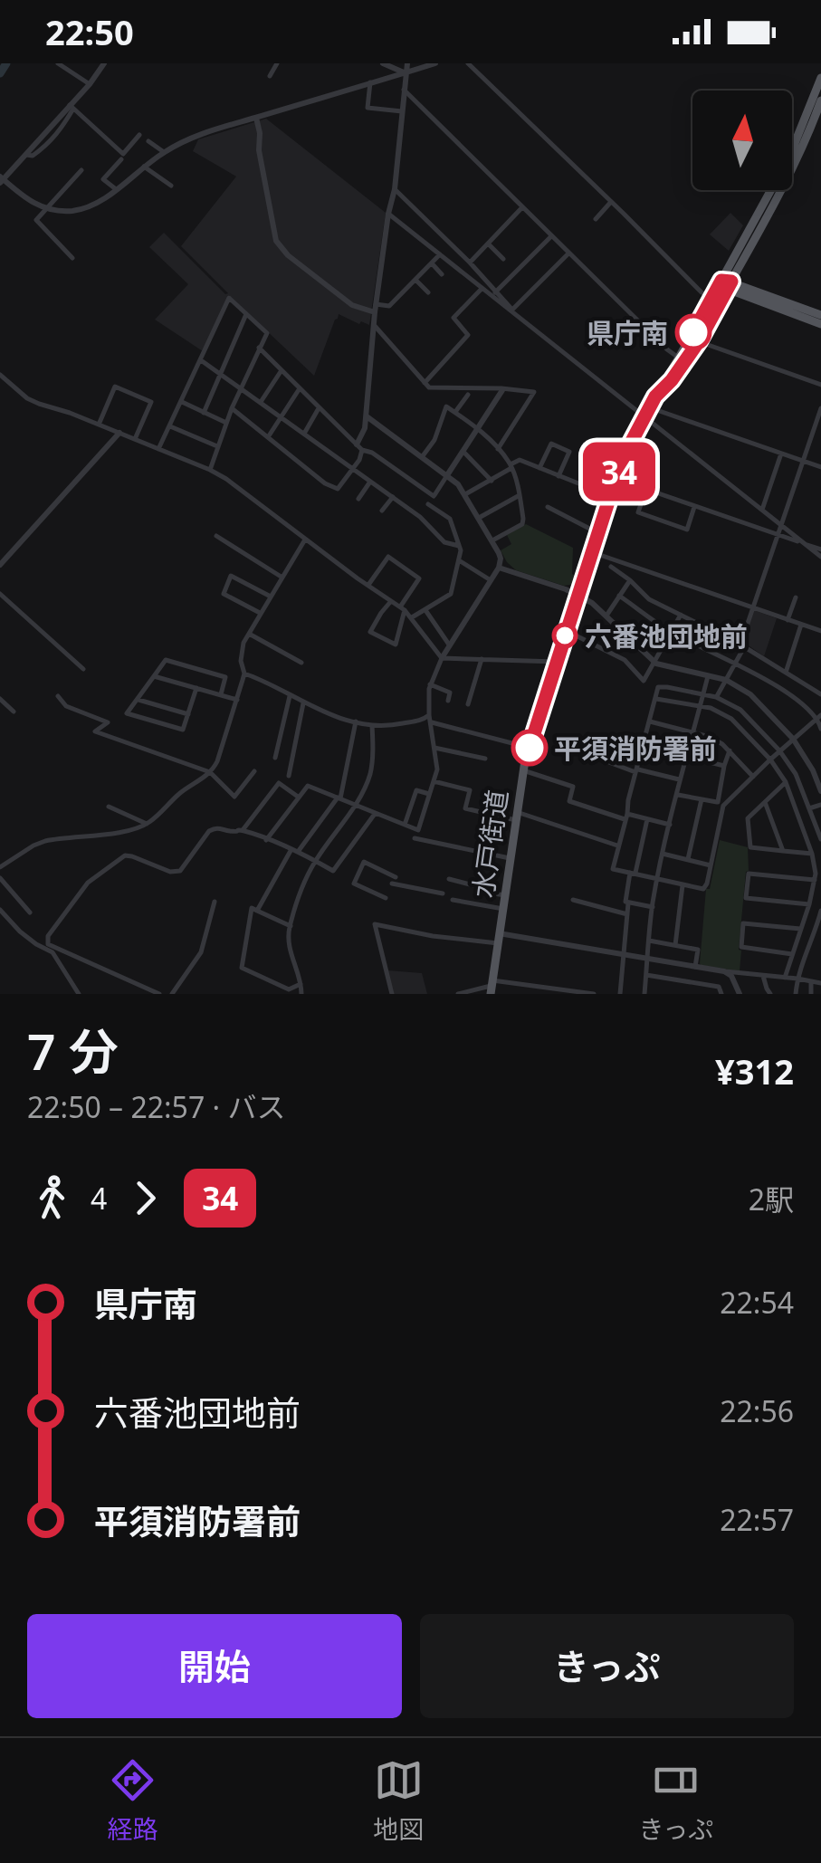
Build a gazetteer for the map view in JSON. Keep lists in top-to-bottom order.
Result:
{
  "streets": {
    "main road": ["水戸街道"]
  },
  "places": ["県庁南", "六番池団地前", "平須消防署前"],
  "lines": ["bus line 34"],
  "north": "top",
  "page": {
    "status": "22:50",
    "on_map": "34",
    "heading": ["7 分", "22:50 – 22:57 · バス", "¥312"],
    "legs": ["4", "34", "2駅"],
    "list": [
      {
        "name": "県庁南",
        "value": "22:54"
      },
      {
        "name": "六番池団地前",
        "value": "22:56"
      },
      {
        "name": "平須消防署前",
        "value": "22:57"
      }
    ],
    "buttons": ["開始", "きっぷ"],
    "tabs": ["経路", "地図", "きっぷ"]
  }
}
